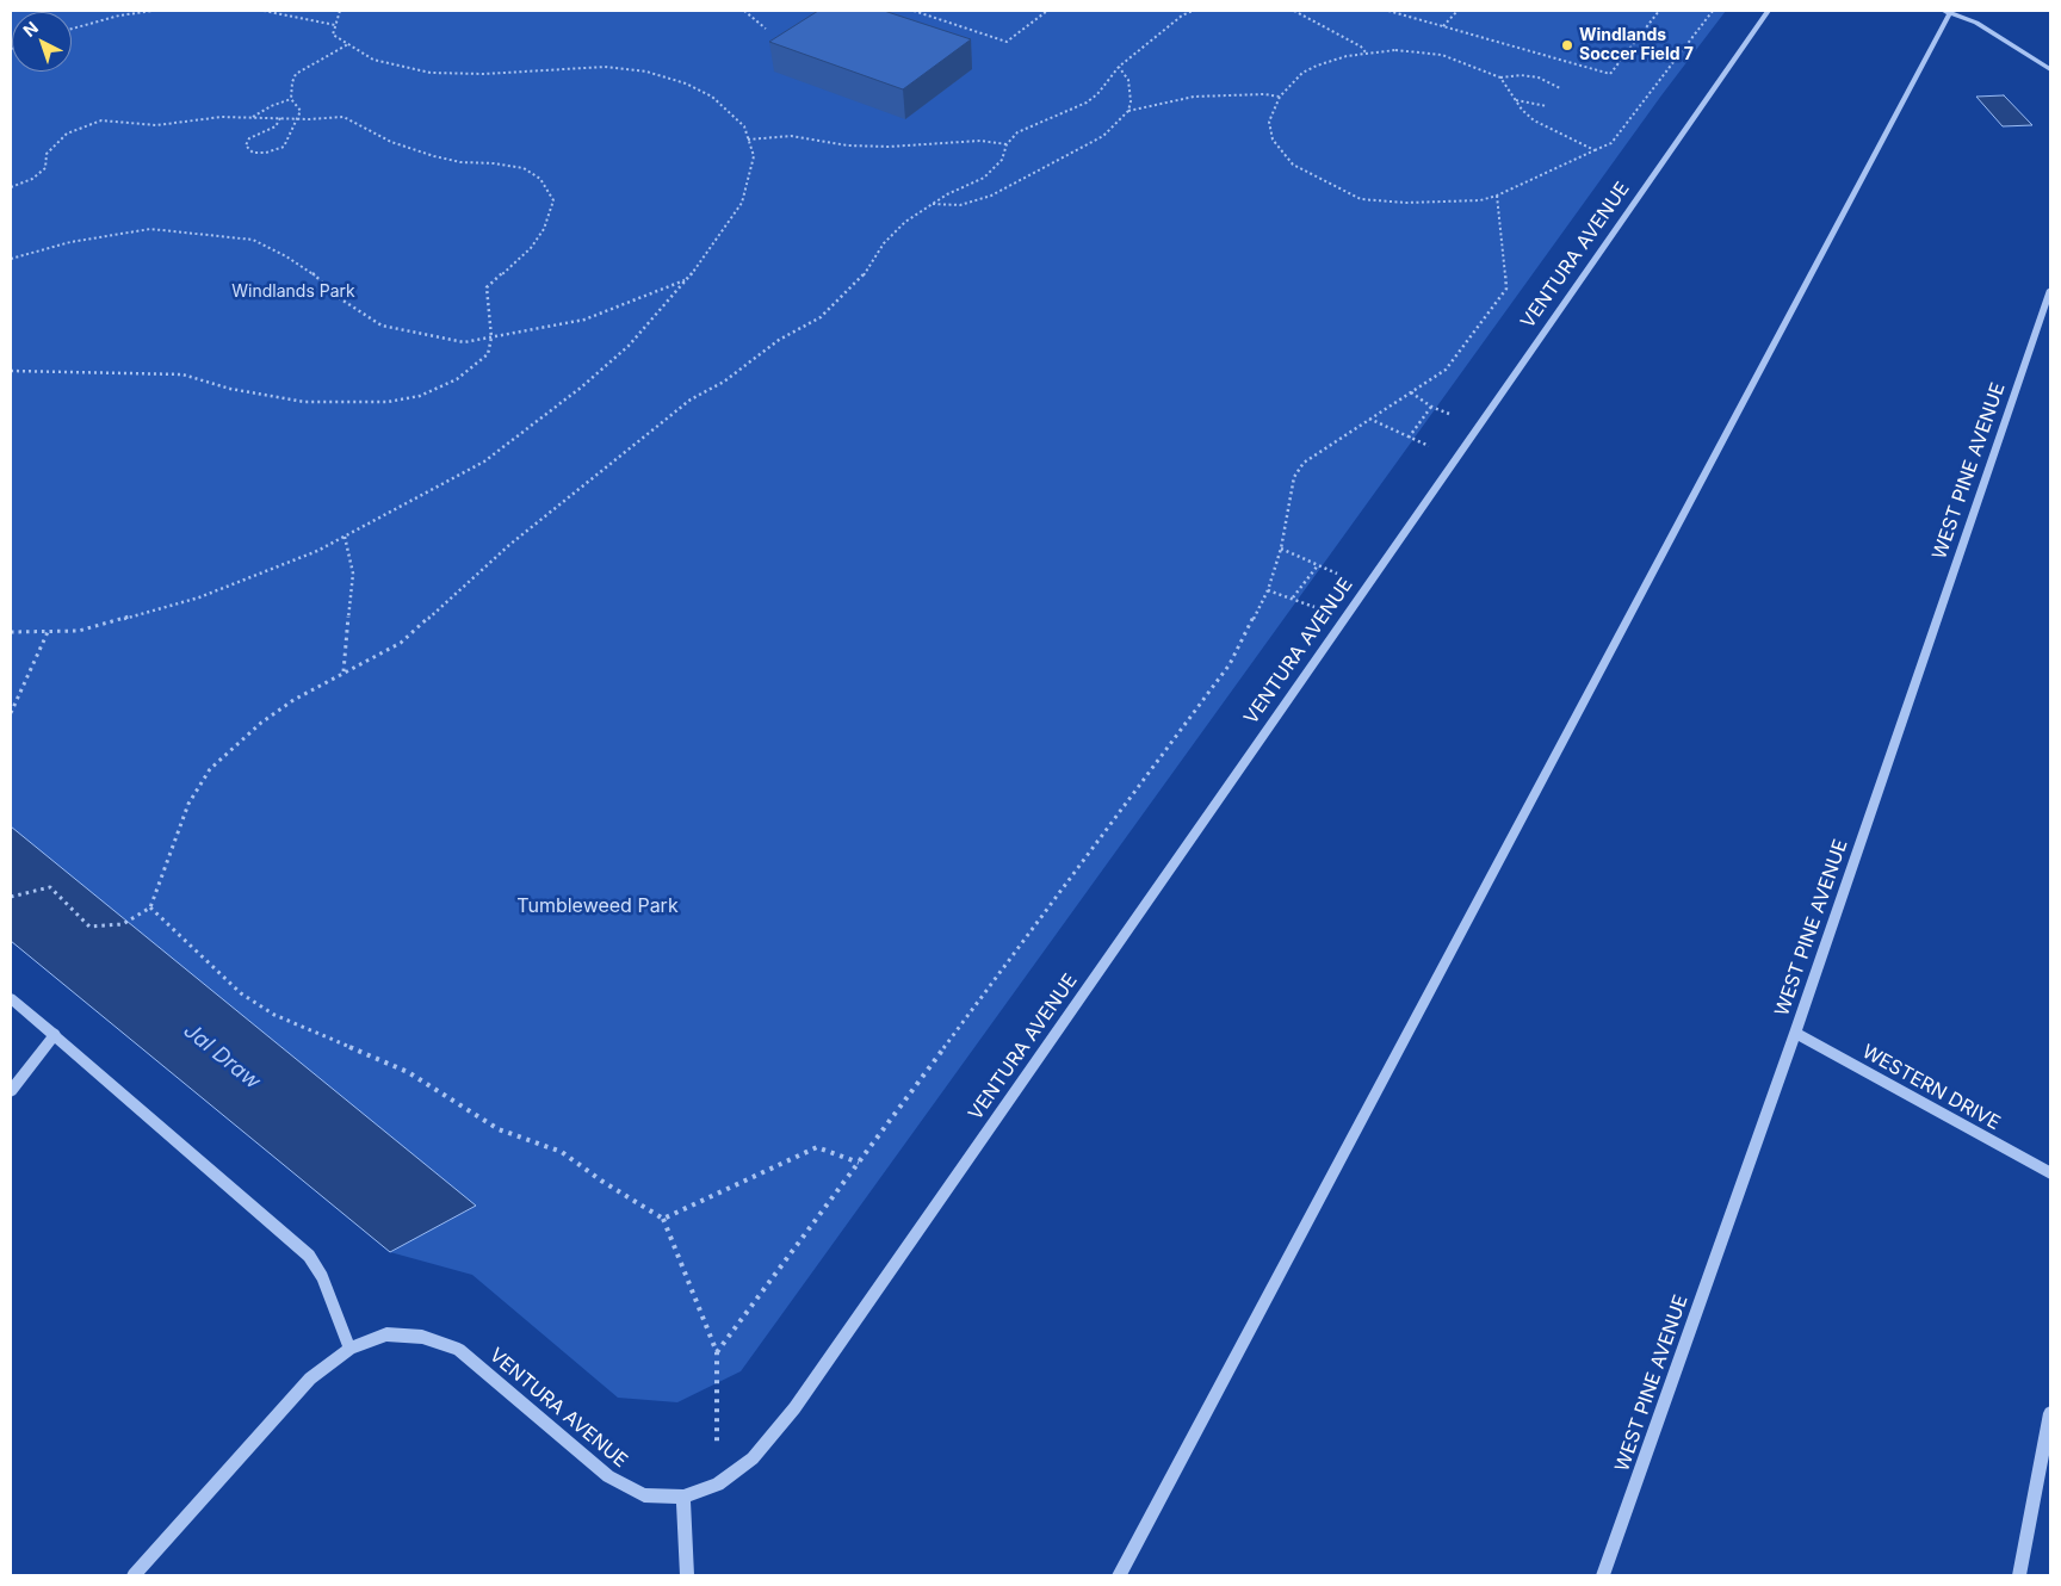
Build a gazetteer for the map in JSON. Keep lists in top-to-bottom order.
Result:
{
  "streets": {
    "street": ["VENTURA AVENUE", "WEST PINE AVENUE", "WESTERN DRIVE"]
  },
  "crossings": [
    ["WEST PINE AVENUE", "WESTERN DRIVE"]
  ],
  "water": ["Jal Draw"],
  "parks": ["Windlands Park", "Tumbleweed Park"],
  "places": ["Windlands Soccer Field 7"],
  "north": "top left"
}
